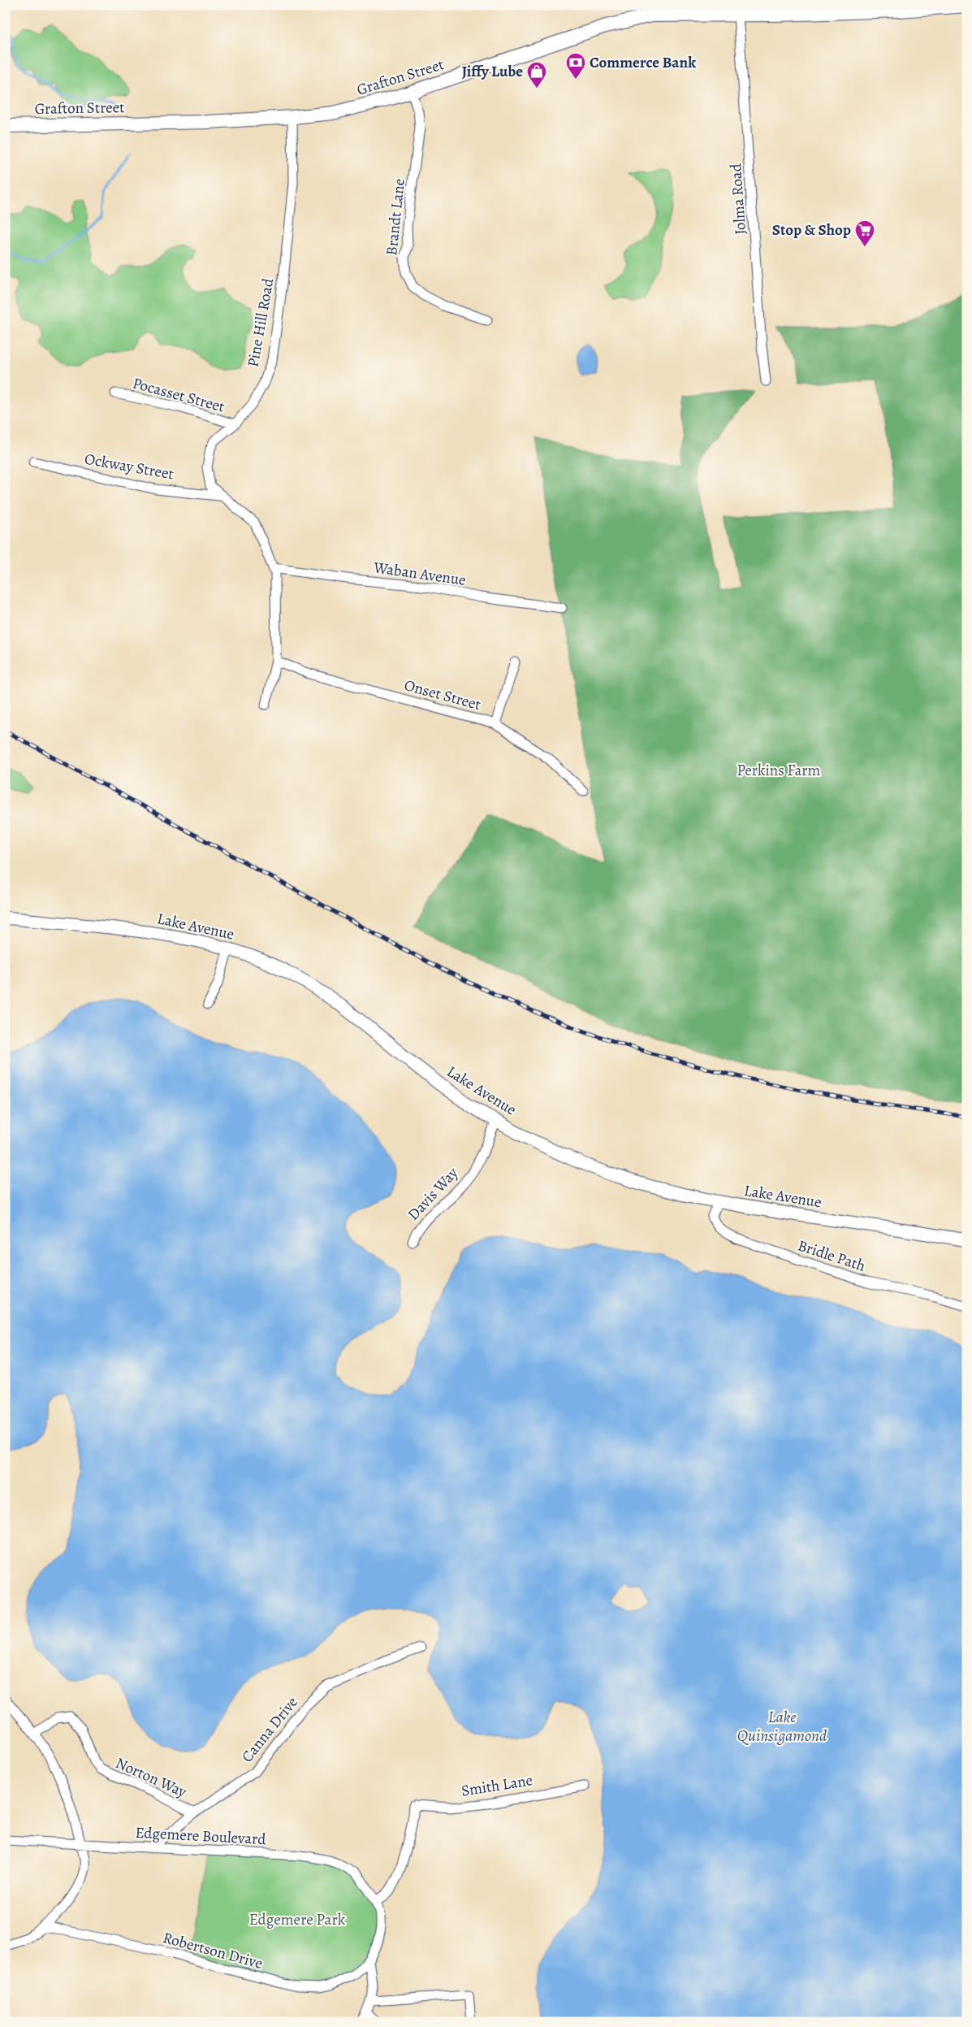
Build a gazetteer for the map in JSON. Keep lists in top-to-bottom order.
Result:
{
  "streets": {
    "highway": ["Grafton Street"],
    "main road": ["Lake Avenue"],
    "street": [
      "Jolma Road",
      "Brandt Lane",
      "Pine Hill Road",
      "Pocasset Street",
      "Ockway Street",
      "Waban Avenue",
      "Onset Street",
      "Davis Way",
      "Bridle Path",
      "Canna Drive",
      "Norton Way",
      "Smith Lane",
      "Edgemere Boulevard",
      "Robertson Drive"
    ]
  },
  "crossings": [
    ["Grafton Street", "Jolma Road"],
    ["Grafton Street", "Brandt Lane"],
    ["Grafton Street", "Pine Hill Road"],
    ["Pine Hill Road", "Pocasset Street"],
    ["Pine Hill Road", "Ockway Street"],
    ["Pine Hill Road", "Waban Avenue"],
    ["Pine Hill Road", "Onset Street"],
    ["Lake Avenue", "Davis Way"],
    ["Lake Avenue", "Bridle Path"],
    ["Canna Drive", "Norton Way"],
    ["Canna Drive", "Edgemere Boulevard"],
    ["Smith Lane", "Edgemere Boulevard"]
  ],
  "water": ["Lake Quinsigamond"],
  "parks": ["Perkins Farm", "Edgemere Park"],
  "places": {
    "bank": ["Commerce Bank"],
    "shop": ["Jiffy Lube"],
    "supermarket": ["Stop & Shop"]
  }
}
